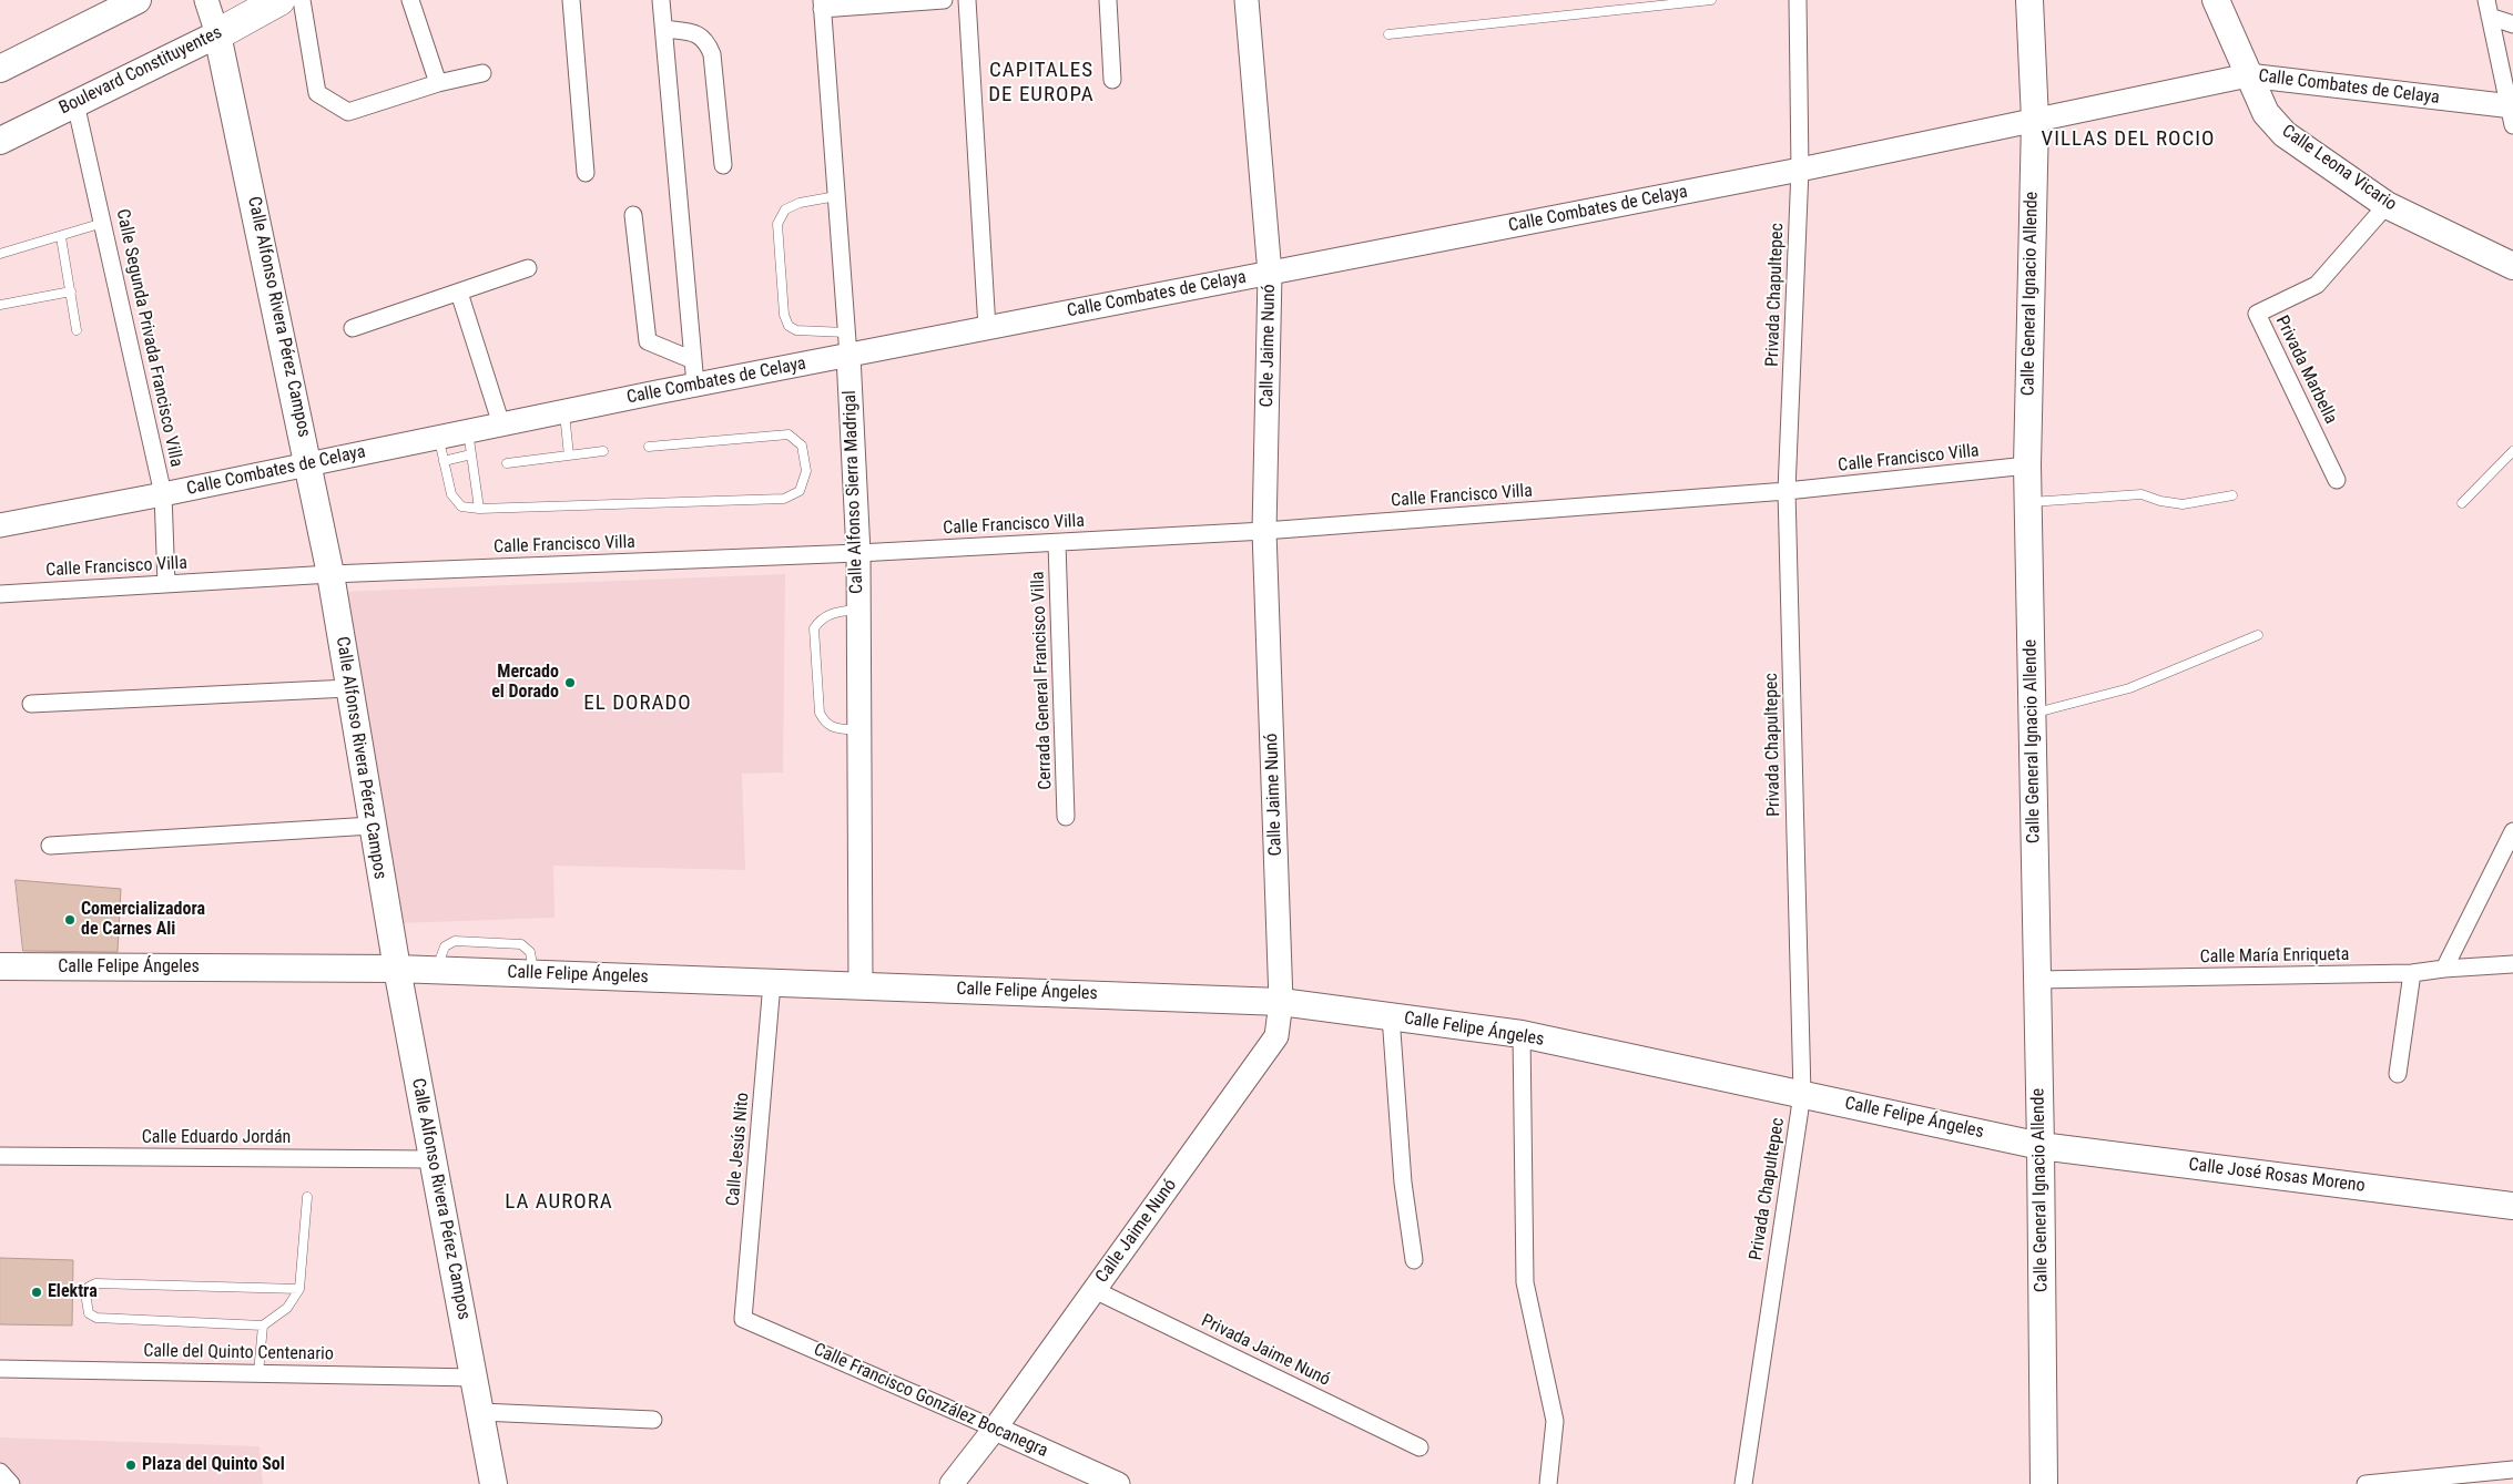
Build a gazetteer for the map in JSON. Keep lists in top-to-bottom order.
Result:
{
  "streets": {
    "highway": ["Boulevard Constituyentes"],
    "main road": [
      "Calle Leona Vicario",
      "Calle General Ignacio Allende",
      "Calle Alfonso Rivera Pérez Campos",
      "Calle Felipe Ángeles",
      "Calle José Rosas Moreno"
    ],
    "street": [
      "Calle Combates de Celaya",
      "Privada Chapultepec",
      "Calle Segunda Privada Francisco Villa",
      "Calle Jaime Nunó",
      "Privada Marbella",
      "Calle Francisco Villa",
      "Calle Alfonso Sierra Madrigal",
      "Cerrada General Francisco Villa",
      "Calle María Enriqueta",
      "Calle Eduardo Jordán",
      "Calle Jesús Nito",
      "Privada Jaime Nunó",
      "Calle del Quinto Centenario",
      "Calle Francisco González Bocanegra"
    ]
  },
  "crossings": [
    ["Boulevard Constituyentes", "Calle Alfonso Rivera Pérez Campos"],
    ["Boulevard Constituyentes", "Calle Segunda Privada Francisco Villa"],
    ["Calle Combates de Celaya", "Calle Leona Vicario"],
    ["Calle Combates de Celaya", "Calle General Ignacio Allende"],
    ["Calle Combates de Celaya", "Privada Chapultepec"],
    ["Calle Combates de Celaya", "Calle Alfonso Rivera Pérez Campos"],
    ["Calle Combates de Celaya", "Calle Segunda Privada Francisco Villa"],
    ["Calle Combates de Celaya", "Calle Jaime Nunó"],
    ["Calle Combates de Celaya", "Calle Alfonso Sierra Madrigal"],
    ["Calle Leona Vicario", "Privada Marbella"],
    ["Calle General Ignacio Allende", "Calle Francisco Villa"],
    ["Calle General Ignacio Allende", "Calle María Enriqueta"],
    ["Calle General Ignacio Allende", "Calle Felipe Ángeles"],
    ["Calle General Ignacio Allende", "Calle José Rosas Moreno"],
    ["Privada Chapultepec", "Calle Francisco Villa"],
    ["Privada Chapultepec", "Calle Felipe Ángeles"],
    ["Calle Alfonso Rivera Pérez Campos", "Calle Francisco Villa"],
    ["Calle Alfonso Rivera Pérez Campos", "Calle Felipe Ángeles"],
    ["Calle Alfonso Rivera Pérez Campos", "Calle Eduardo Jordán"],
    ["Calle Alfonso Rivera Pérez Campos", "Calle del Quinto Centenario"],
    ["Calle Segunda Privada Francisco Villa", "Calle Francisco Villa"],
    ["Calle Jaime Nunó", "Calle Francisco Villa"],
    ["Calle Jaime Nunó", "Calle Felipe Ángeles"],
    ["Calle Jaime Nunó", "Privada Jaime Nunó"],
    ["Calle Jaime Nunó", "Calle Francisco González Bocanegra"],
    ["Calle Francisco Villa", "Calle Alfonso Sierra Madrigal"],
    ["Calle Francisco Villa", "Cerrada General Francisco Villa"],
    ["Calle Alfonso Sierra Madrigal", "Calle Felipe Ángeles"],
    ["Calle Felipe Ángeles", "Calle Jesús Nito"],
    ["Calle Felipe Ángeles", "Calle José Rosas Moreno"],
    ["Calle Jesús Nito", "Calle Francisco González Bocanegra"]
  ],
  "districts": [
    "CAPITALES DE EUROPA",
    "VILLAS DEL ROCIO",
    "EL DORADO",
    "LA AURORA"
  ],
  "places": [
    "Mercado el Dorado",
    "Comercializadora de Carnes Ali",
    "Elektra",
    "Plaza del Quinto Sol"
  ]
}
